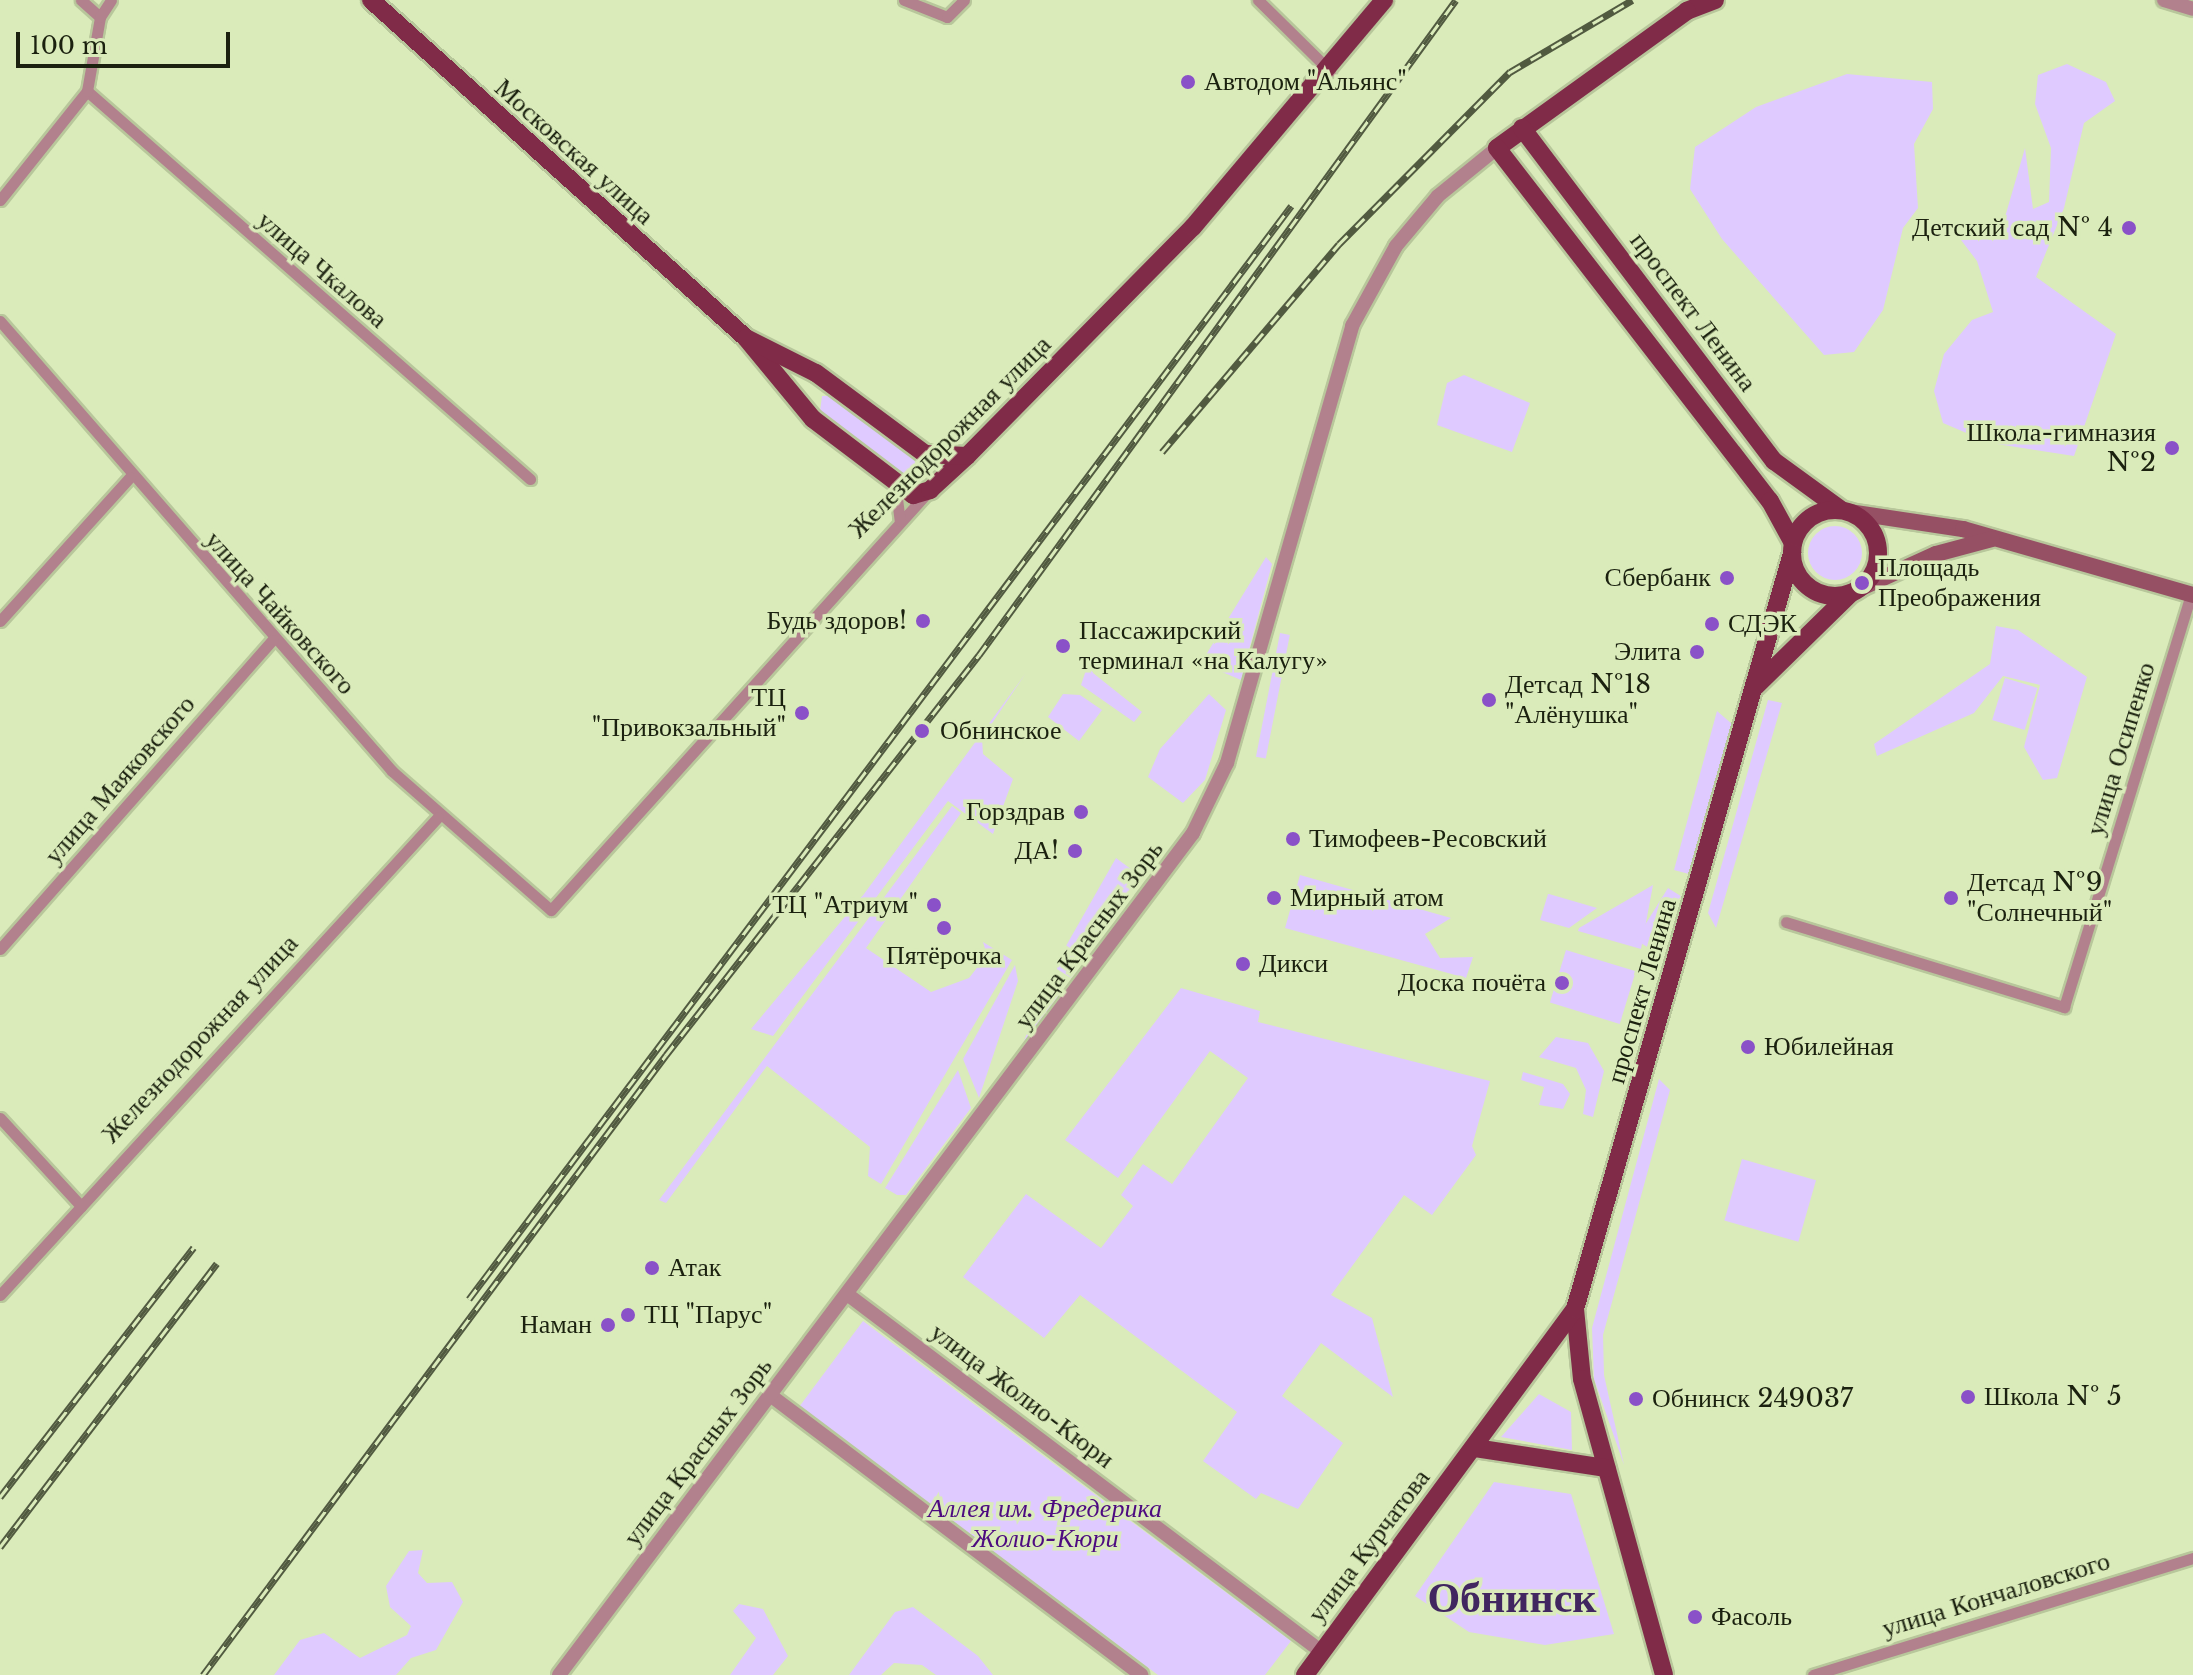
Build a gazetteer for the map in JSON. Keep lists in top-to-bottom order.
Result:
{
  "streets": {
    "main road": [
      "Московская улица",
      "проспект Ленина",
      "Железнодорожная улица",
      "улица Курчатова"
    ],
    "street": [
      "улица Чкалова",
      "улица Чайковского",
      "улица Осипенко",
      "улица Маяковского",
      "улица Красных Зорь",
      "улица Жолио-Кюри",
      "улица Кончаловского"
    ]
  },
  "crossings": [
    ["проспект Ленина", "улица Осипенко"],
    ["проспект Ленина", "улица Красных Зорь"],
    ["проспект Ленина", "улица Курчатова"],
    ["Железнодорожная улица", "улица Чайковского"],
    ["улица Чайковского", "улица Маяковского"],
    ["улица Красных Зорь", "улица Жолио-Кюри"],
    ["улица Жолио-Кюри", "улица Курчатова"]
  ],
  "districts": ["Обнинск"],
  "parks": ["Аллея им. Фредерика Жолио-Кюри"],
  "places": [
    "Автодом \"Альянс\"",
    "Детский сад № 4",
    "Школа-гимназия №2",
    "Сбербанк",
    "Площадь Преображения",
    "Будь здоров!",
    "СДЭК",
    "Пассажирский терминал «на Калугу»",
    "Элита",
    "Детсад №18 \"Алёнушка\"",
    "ТЦ \"Привокзальный\"",
    "Обнинское",
    "Горздрав",
    "Тимофеев-Ресовский",
    "ДА!",
    "Мирный атом",
    "Детсад №9 \"Солнечный\"",
    "ТЦ \"Атриум\"",
    "Пятёрочка",
    "Дикси",
    "Доска почёта",
    "Юбилейная",
    "Атак",
    "ТЦ \"Парус\"",
    "Наман",
    "Школа № 5",
    "Обнинск 249037",
    "Фасоль"
  ],
  "scale_bar": "100 m"
}
